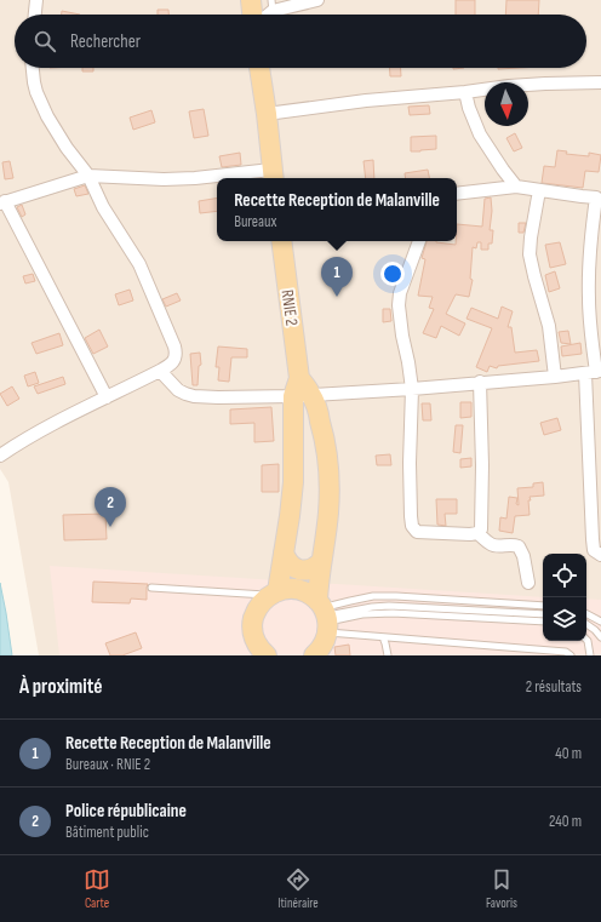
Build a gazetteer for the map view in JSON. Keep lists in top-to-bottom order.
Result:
{
  "streets": {
    "main road": ["RNIE 2"]
  },
  "north": "bottom",
  "page": {
    "search": "Rechercher",
    "popup": ["Recette Reception de Malanville", "Bureaux"],
    "pins": ["1", "2"],
    "heading": ["À proximité", "2 résultats"],
    "list": [
      {
        "mark": "1",
        "name": "Recette Reception de Malanville",
        "note": "Bureaux · RNIE 2",
        "value": "40 m"
      },
      {
        "mark": "2",
        "name": "Police républicaine",
        "note": "Bâtiment public",
        "value": "240 m"
      }
    ],
    "nav": ["Carte", "Itinéraire", "Favoris"]
  }
}
